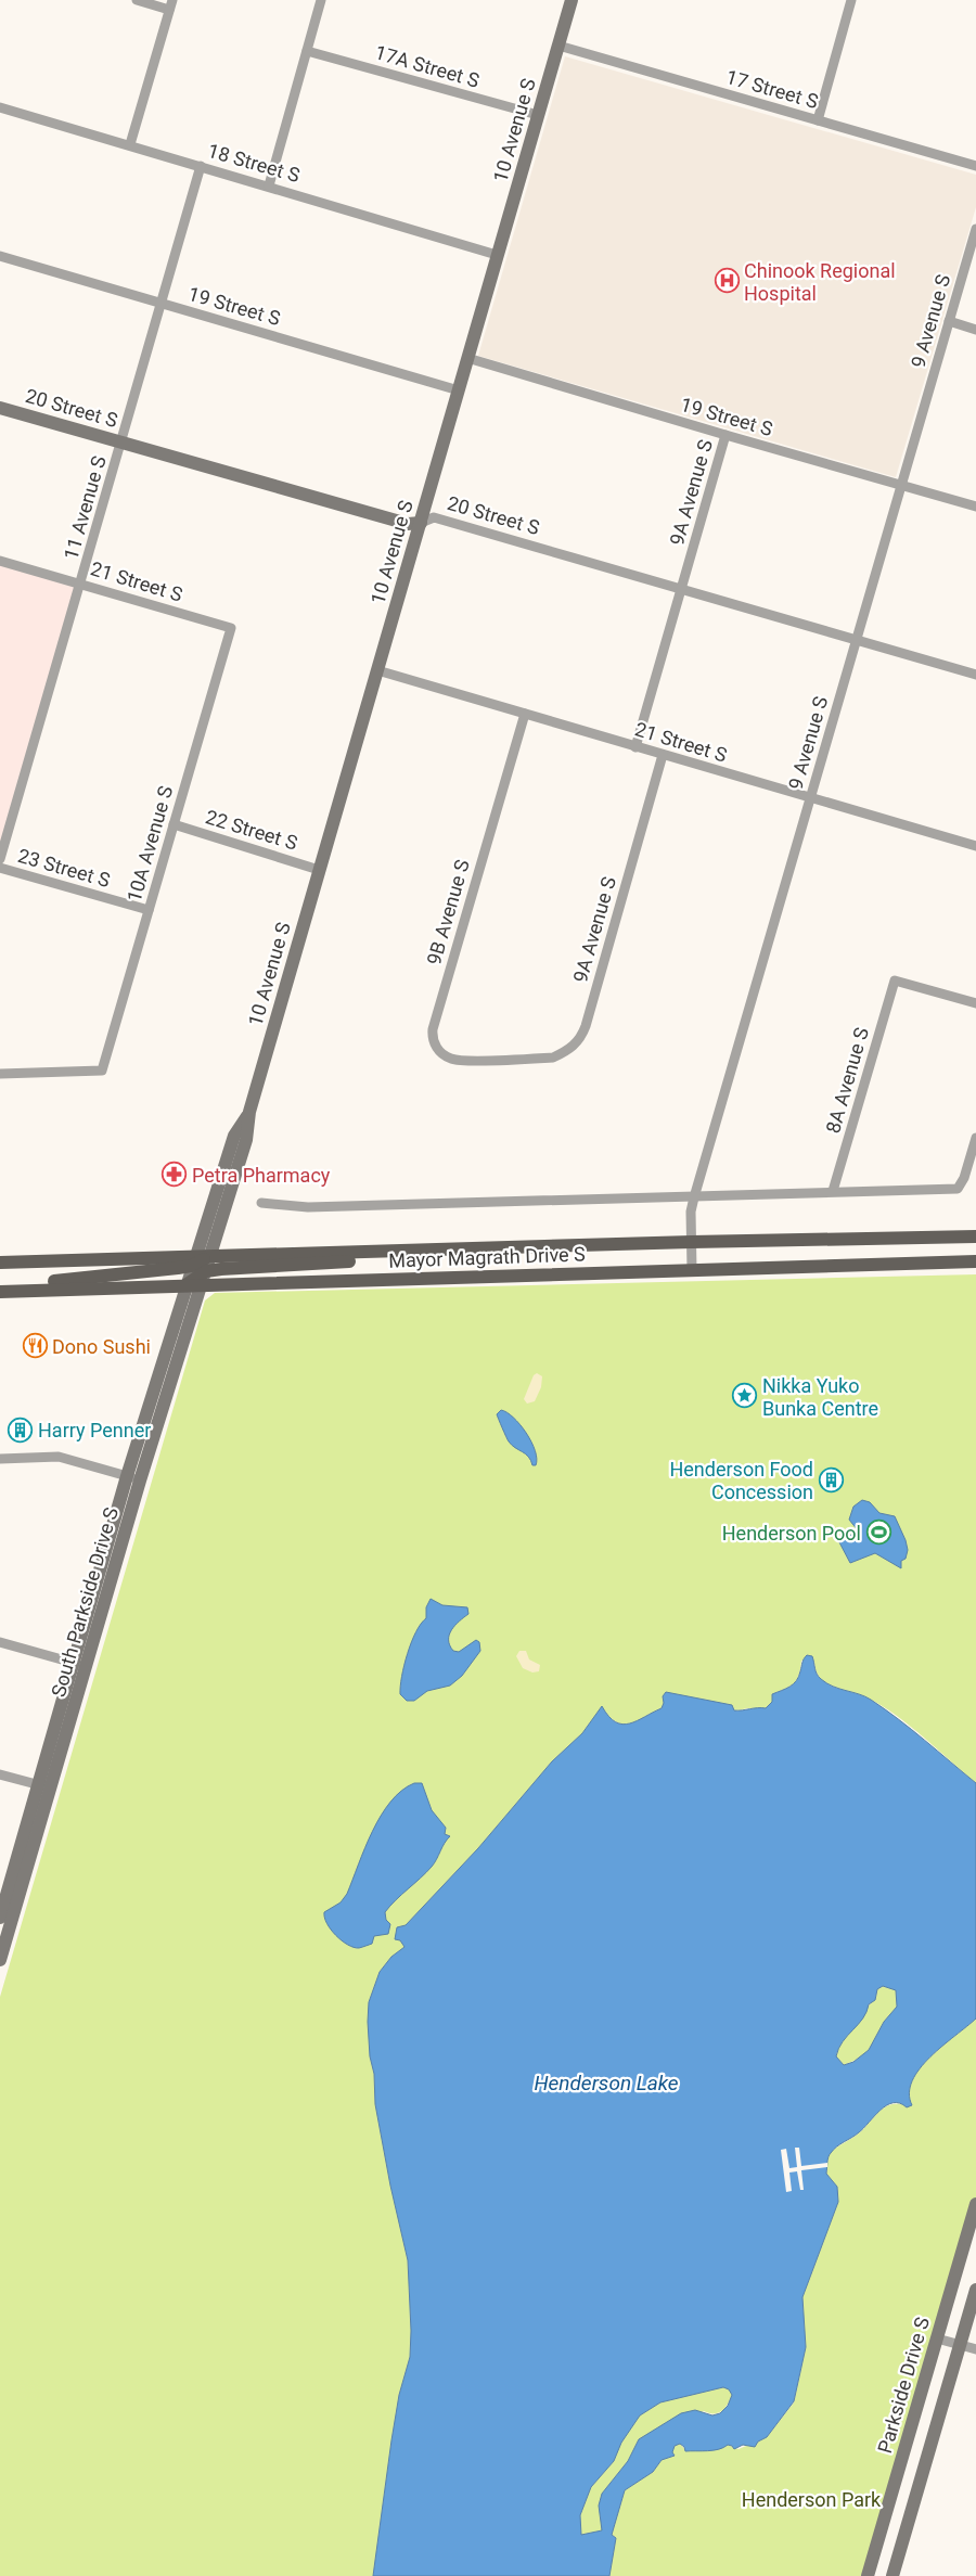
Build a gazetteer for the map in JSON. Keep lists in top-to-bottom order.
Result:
{
  "streets": {
    "main road": ["Mayor Magrath Drive S"],
    "street": [
      "17A Street S",
      "17 Street S",
      "10 Avenue S",
      "18 Street S",
      "19 Street S",
      "9 Avenue S",
      "20 Street S",
      "9A Avenue S",
      "11 Avenue S",
      "21 Street S",
      "22 Street S",
      "10A Avenue S",
      "23 Street S",
      "9B Avenue S",
      "8A Avenue S",
      "South Parkside Drive S",
      "Parkside Drive S"
    ]
  },
  "crossings": [
    ["17A Street S", "10 Avenue S"],
    ["17 Street S", "10 Avenue S"],
    ["10 Avenue S", "18 Street S"],
    ["10 Avenue S", "19 Street S"],
    ["10 Avenue S", "20 Street S"],
    ["10 Avenue S", "21 Street S"],
    ["10 Avenue S", "22 Street S"],
    ["10 Avenue S", "Mayor Magrath Drive S"],
    ["10 Avenue S", "South Parkside Drive S"],
    ["18 Street S", "11 Avenue S"],
    ["19 Street S", "9 Avenue S"],
    ["19 Street S", "9A Avenue S"],
    ["19 Street S", "11 Avenue S"],
    ["9 Avenue S", "20 Street S"],
    ["9 Avenue S", "21 Street S"],
    ["9 Avenue S", "Mayor Magrath Drive S"],
    ["20 Street S", "9A Avenue S"],
    ["20 Street S", "11 Avenue S"],
    ["9A Avenue S", "21 Street S"],
    ["9A Avenue S", "9B Avenue S"],
    ["11 Avenue S", "21 Street S"],
    ["21 Street S", "10A Avenue S"],
    ["21 Street S", "9B Avenue S"],
    ["22 Street S", "10A Avenue S"],
    ["10A Avenue S", "23 Street S"],
    ["Mayor Magrath Drive S", "South Parkside Drive S"]
  ],
  "water": ["Henderson Lake"],
  "parks": ["Henderson Park"],
  "places": {
    "hospital": ["Chinook Regional Hospital"],
    "pharmacy": ["Petra Pharmacy"],
    "restaurant": ["Dono Sushi"],
    "place": ["Nikka Yuko Bunka Centre"],
    "building": ["Harry Penner", "Henderson Food Concession"],
    "sports": ["Henderson Pool"]
  }
}
